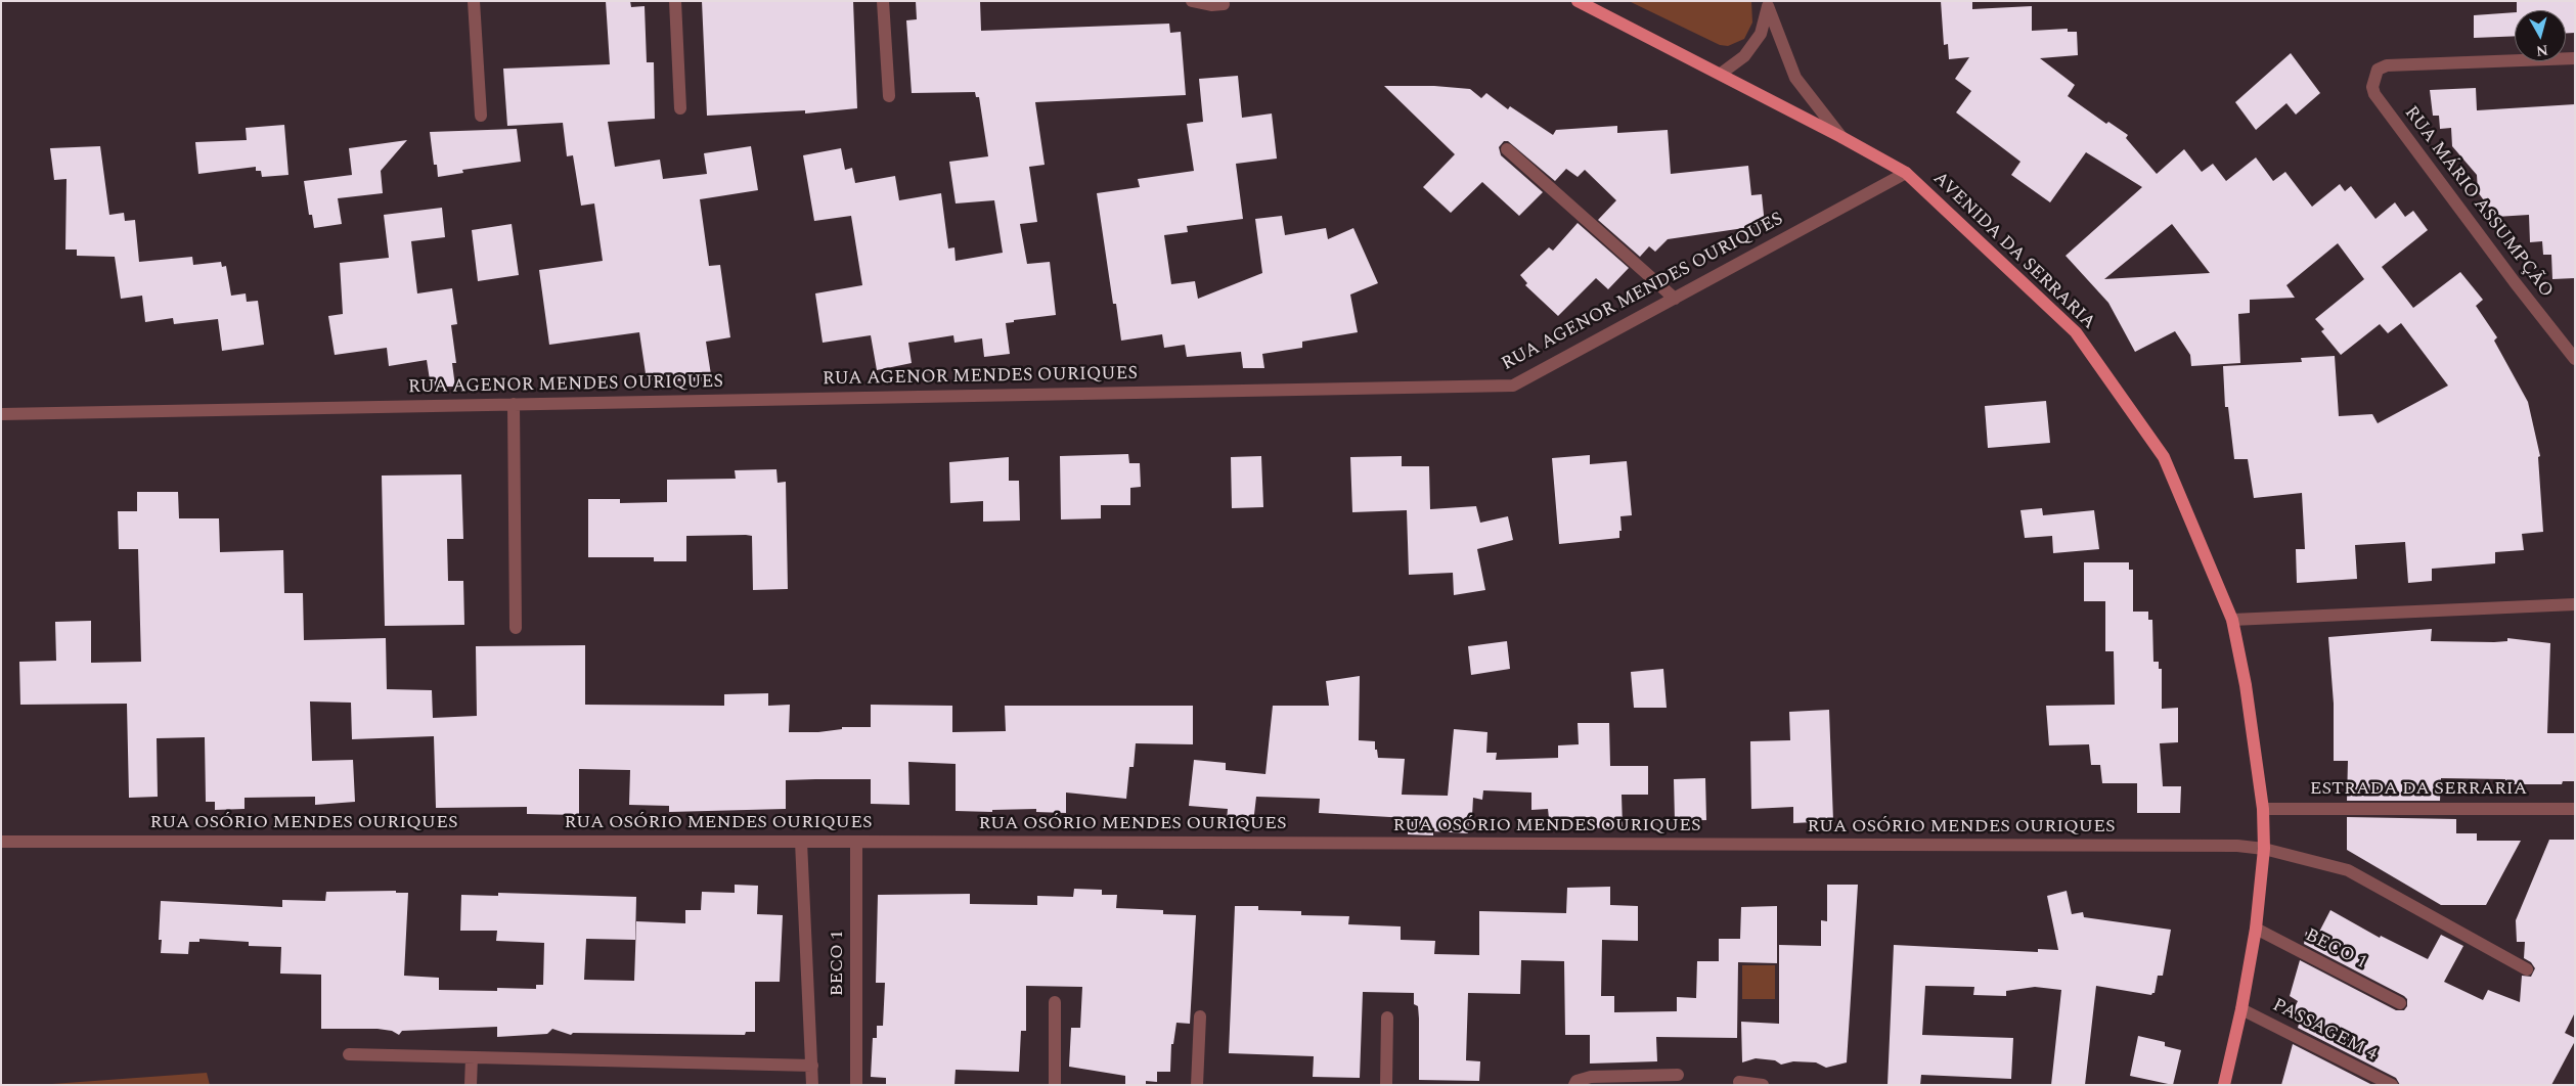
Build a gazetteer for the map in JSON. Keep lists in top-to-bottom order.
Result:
{
  "streets": {
    "main road": ["AVENIDA DA SERRARIA"],
    "street": [
      "RUA MÁRIO ASSUMPÇÃO",
      "RUA AGENOR MENDES OURIQUES",
      "ESTRADA DA SERRARIA",
      "RUA OSÓRIO MENDES OURIQUES",
      "BECO 1",
      "PASSAGEM 4"
    ]
  },
  "crossings": [
    ["AVENIDA DA SERRARIA", "RUA AGENOR MENDES OURIQUES"],
    ["AVENIDA DA SERRARIA", "ESTRADA DA SERRARIA"],
    ["AVENIDA DA SERRARIA", "RUA OSÓRIO MENDES OURIQUES"],
    ["AVENIDA DA SERRARIA", "BECO 1"],
    ["AVENIDA DA SERRARIA", "PASSAGEM 4"],
    ["RUA OSÓRIO MENDES OURIQUES", "BECO 1"]
  ],
  "north": "bottom"
}
